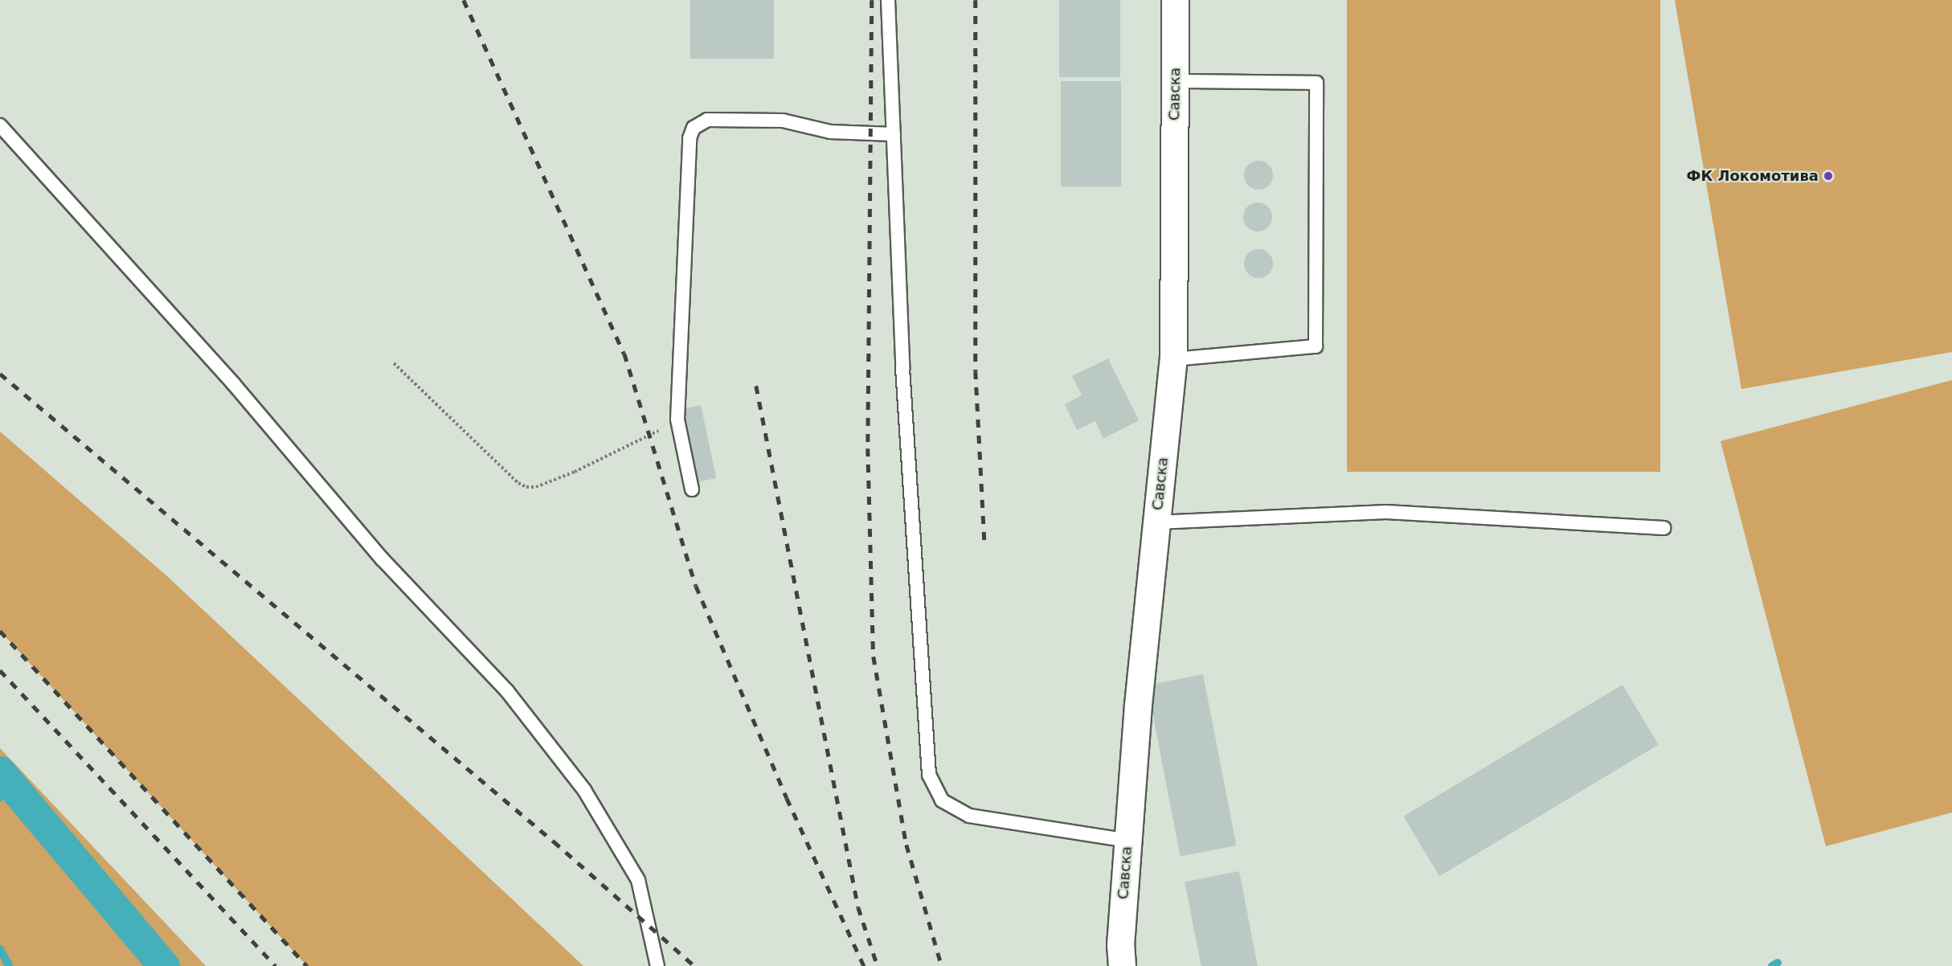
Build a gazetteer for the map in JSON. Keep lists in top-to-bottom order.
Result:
{
  "streets": {
    "street": ["Савска"]
  },
  "places": ["ФК Локомотива"]
}
